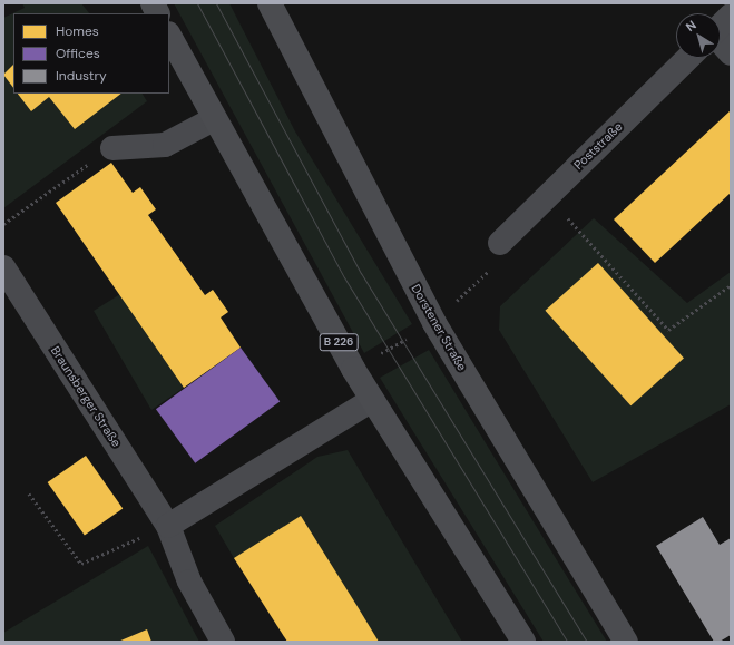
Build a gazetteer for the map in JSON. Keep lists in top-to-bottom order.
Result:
{
  "streets": {
    "main road": ["Dorstener Straße", "B 226"],
    "street": ["Poststraße", "Braunsberger Straße"]
  },
  "legend": ["Homes", "Offices", "Industry"],
  "north": "top left"
}
